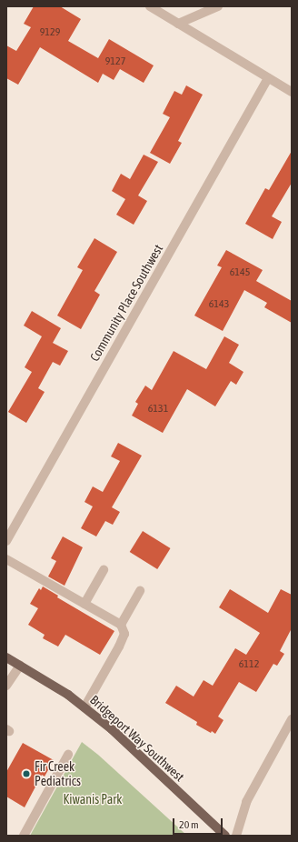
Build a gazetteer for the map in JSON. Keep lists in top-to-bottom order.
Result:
{
  "streets": {
    "main road": ["Bridgeport Way Southwest"],
    "street": ["Community Place Southwest"]
  },
  "parks": ["Kiwanis Park"],
  "places": ["Fir Creek Pediatrics"],
  "house_numbers": [
    "9129",
    "9127",
    "6145",
    "6143",
    "6131",
    "6112"
  ],
  "scale_bar": "20 m"
}
